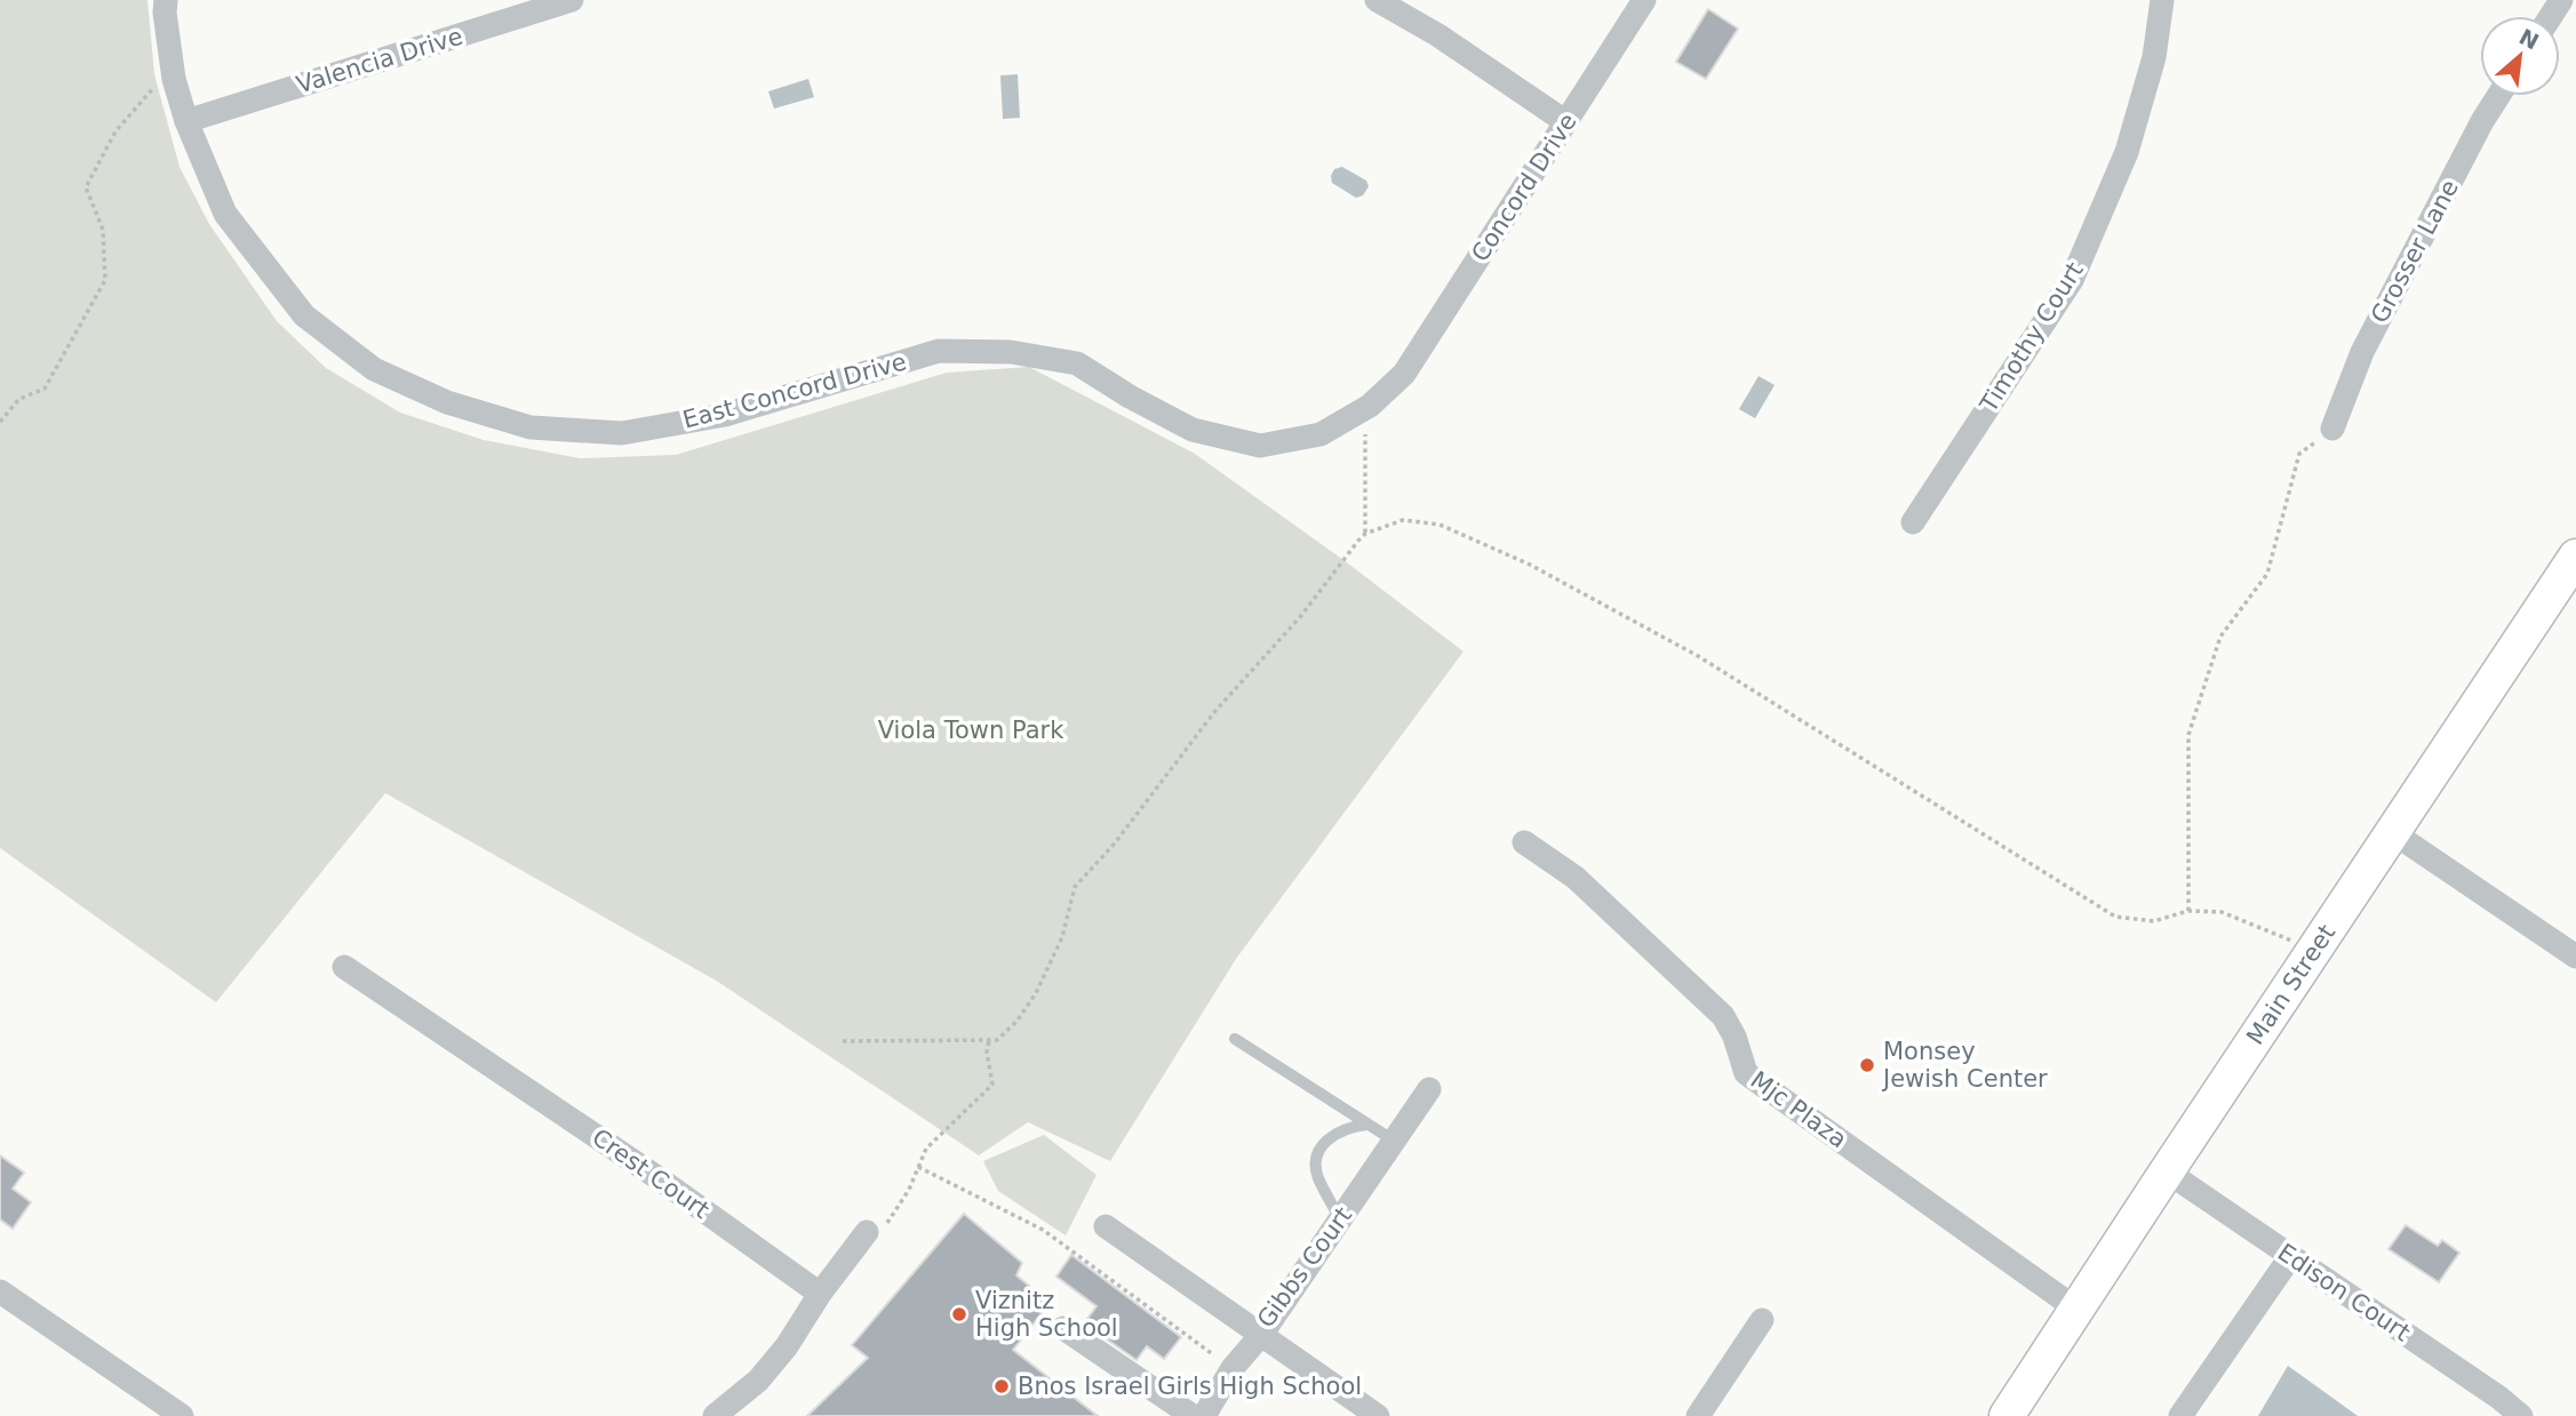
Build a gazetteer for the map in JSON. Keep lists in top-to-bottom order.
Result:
{
  "streets": {
    "main road": ["Main Street"],
    "street": [
      "Valencia Drive",
      "Concord Drive",
      "Grosser Lane",
      "Timothy Court",
      "East Concord Drive",
      "Mjc Plaza",
      "Crest Court",
      "Gibbs Court",
      "Edison Court"
    ]
  },
  "crossings": [
    ["Valencia Drive", "East Concord Drive"],
    ["Concord Drive", "East Concord Drive"],
    ["Main Street", "Mjc Plaza"],
    ["Main Street", "Edison Court"]
  ],
  "parks": ["Viola Town Park"],
  "places": ["Monsey Jewish Center", "Viznitz High School", "Bnos Israel Girls High School"],
  "north": "top right"
}
